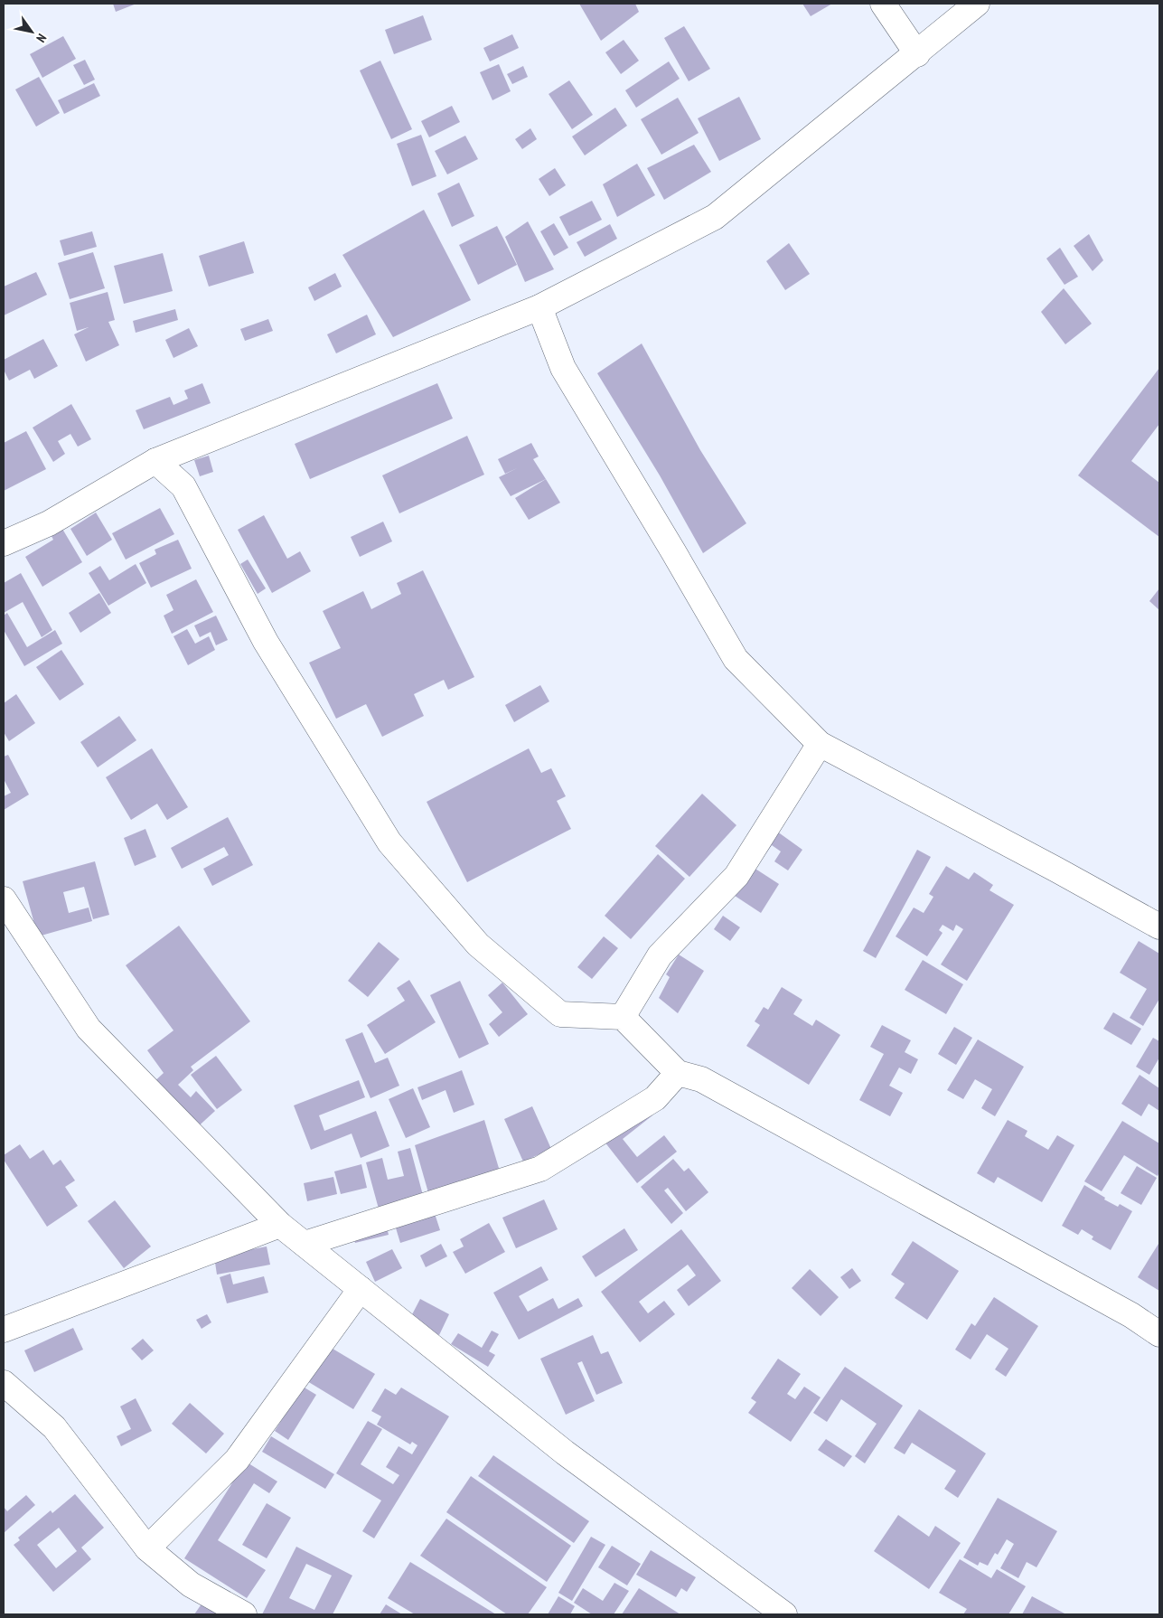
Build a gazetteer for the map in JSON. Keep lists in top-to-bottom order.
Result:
{
  "north": "bottom right"
}
